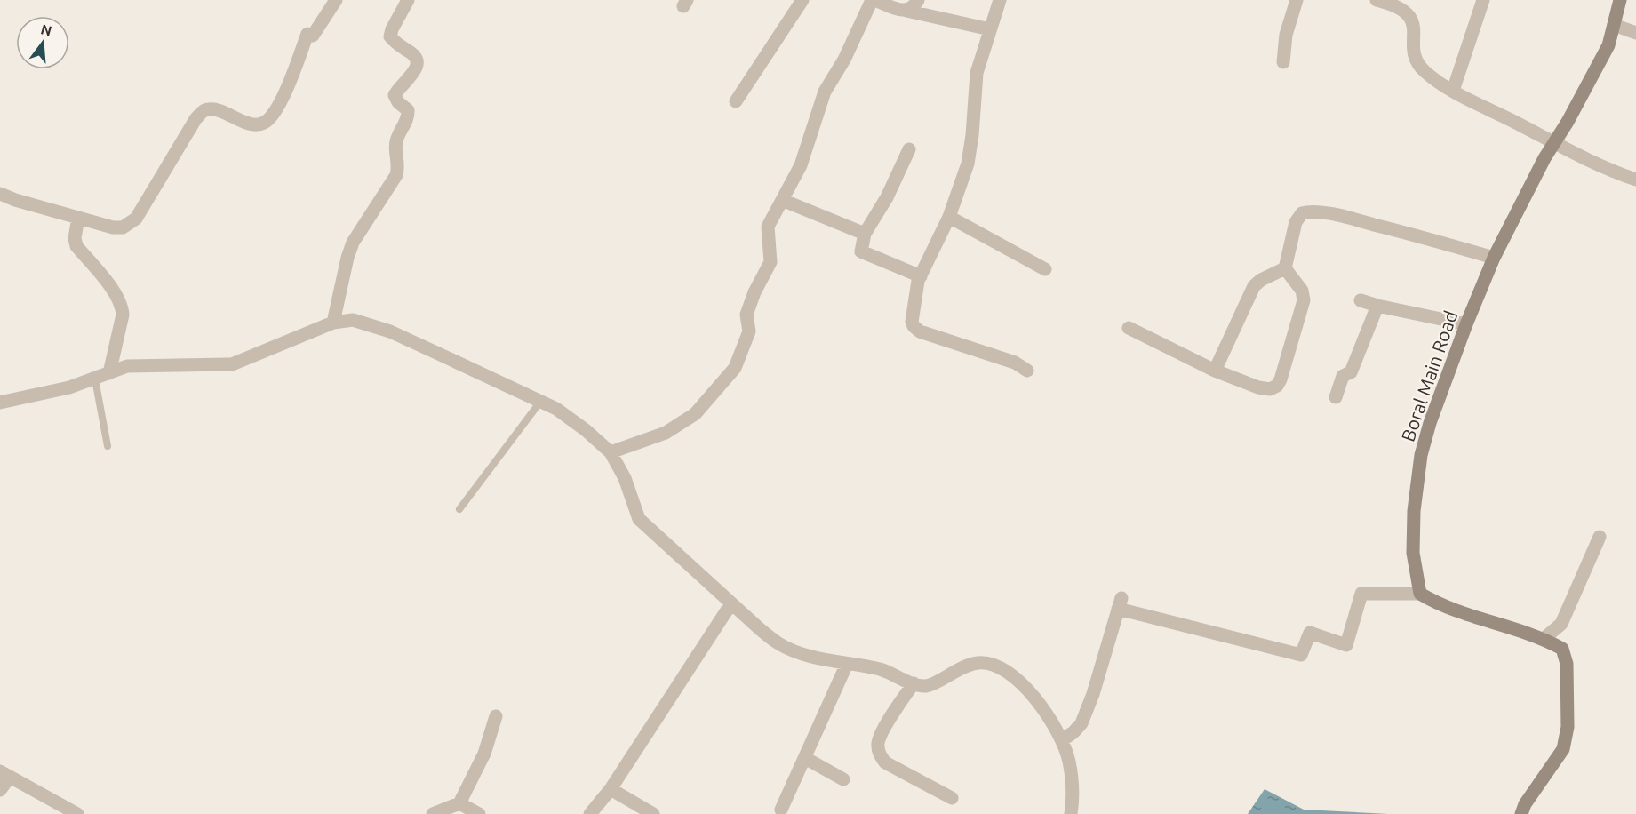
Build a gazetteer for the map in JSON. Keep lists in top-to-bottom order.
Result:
{
  "streets": {
    "main road": ["Boral Main Road"]
  },
  "north": "top"
}
